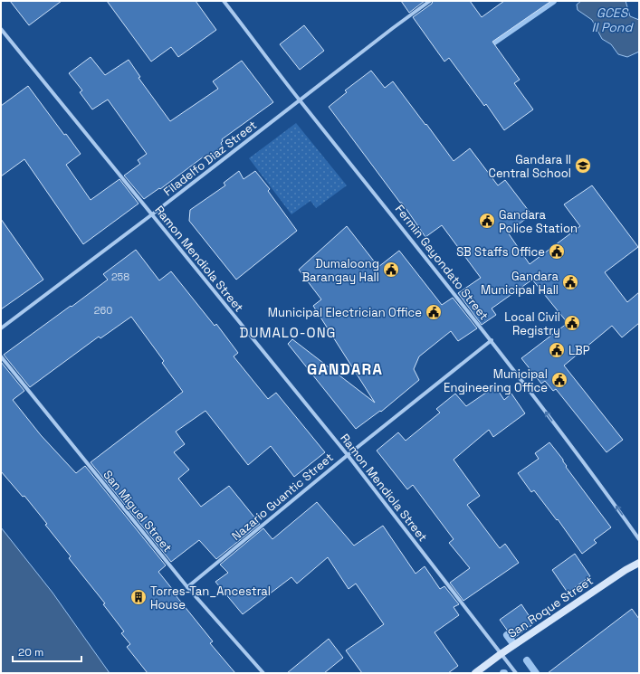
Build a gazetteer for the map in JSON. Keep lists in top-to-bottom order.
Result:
{
  "streets": {
    "main road": ["San Roque Street"],
    "street": [
      "Filadelfo Diaz Street",
      "Ramon Mendiola Street",
      "Fermin Gayondato Street",
      "Nazario Guantic Street",
      "San Miguel Street"
    ]
  },
  "crossings": [
    ["Filadelfo Diaz Street", "Ramon Mendiola Street"],
    ["Filadelfo Diaz Street", "Fermin Gayondato Street"],
    ["Ramon Mendiola Street", "Nazario Guantic Street"],
    ["Ramon Mendiola Street", "San Roque Street"],
    ["Fermin Gayondato Street", "Nazario Guantic Street"],
    ["Nazario Guantic Street", "San Miguel Street"]
  ],
  "one_way": ["Fermin Gayondato Street"],
  "districts": ["DUMALO-ONG", "GANDARA"],
  "water": ["GCES II Pond"],
  "places": {
    "school or university": ["Gandara II Central School"],
    "public building": [
      "Gandara Police Station",
      "SB Staffs Office",
      "Dumaloong Barangay Hall",
      "Gandara Municipal Hall",
      "Municipal Electrician Office",
      "Local Civil Registry",
      "LBP",
      "Municipal Engineering Office"
    ],
    "building": ["Torres-Tan_Ancestral House"]
  },
  "house_numbers": ["258", "260"],
  "scale_bar": "20 m"
}
